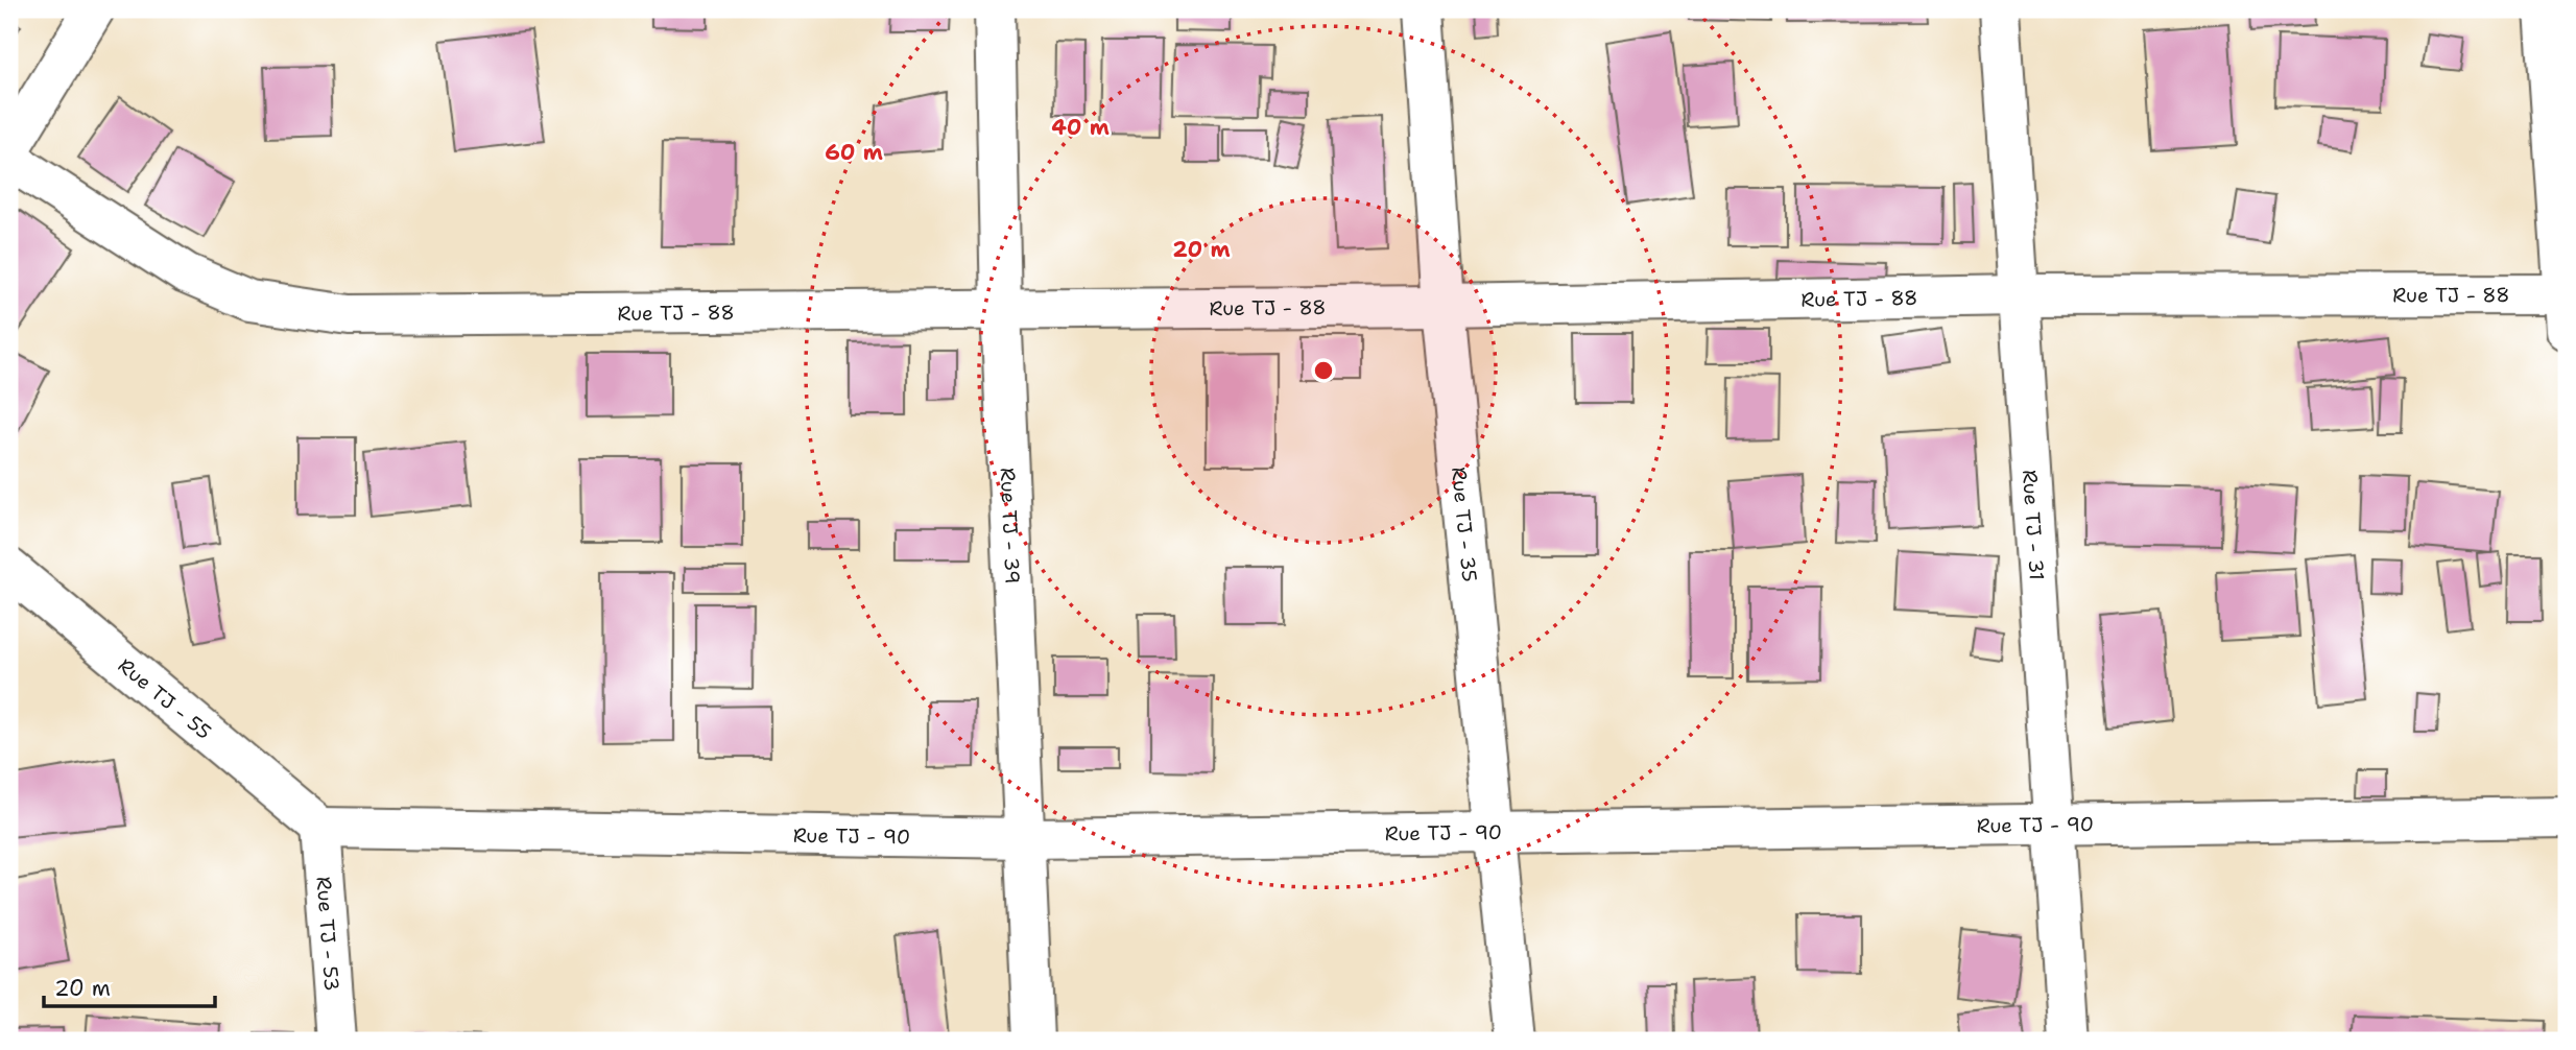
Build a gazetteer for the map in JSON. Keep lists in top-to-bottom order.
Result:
{
  "streets": {
    "street": [
      "Rue TJ - 88",
      "Rue TJ - 39",
      "Rue TJ - 35",
      "Rue TJ - 31",
      "Rue TJ - 55",
      "Rue TJ - 90",
      "Rue TJ - 53"
    ]
  },
  "crossings": [
    ["Rue TJ - 88", "Rue TJ - 39"],
    ["Rue TJ - 88", "Rue TJ - 35"],
    ["Rue TJ - 88", "Rue TJ - 31"],
    ["Rue TJ - 39", "Rue TJ - 90"],
    ["Rue TJ - 35", "Rue TJ - 90"],
    ["Rue TJ - 31", "Rue TJ - 90"],
    ["Rue TJ - 55", "Rue TJ - 90"],
    ["Rue TJ - 55", "Rue TJ - 53"],
    ["Rue TJ - 90", "Rue TJ - 53"]
  ],
  "scale_bar": "20 m",
  "rings": ["40 m", "60 m", "20 m"]
}
